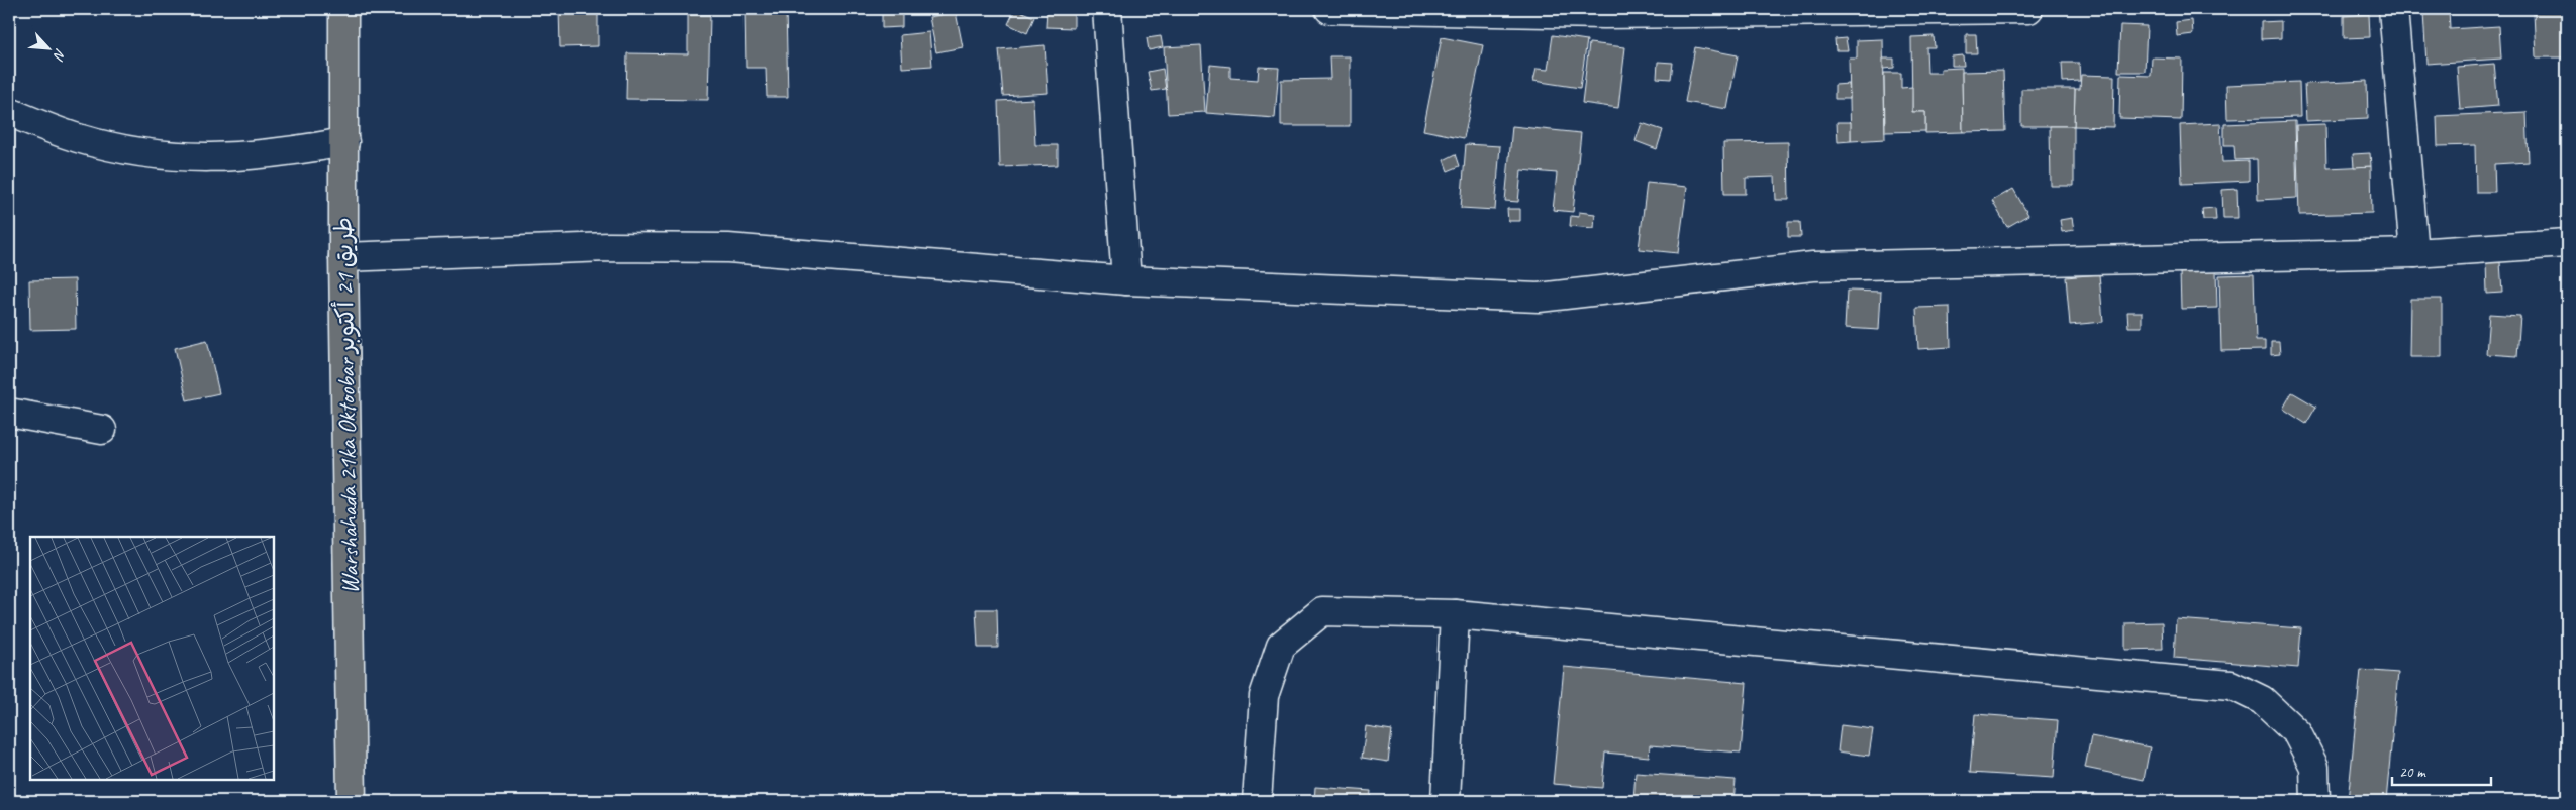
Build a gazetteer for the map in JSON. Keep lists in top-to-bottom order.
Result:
{
  "streets": {
    "main road": ["Warshahada 21ka Oktoobar طريق 21 أكتوبر"]
  },
  "scale_bar": "20 m",
  "north": "bottom right"
}
